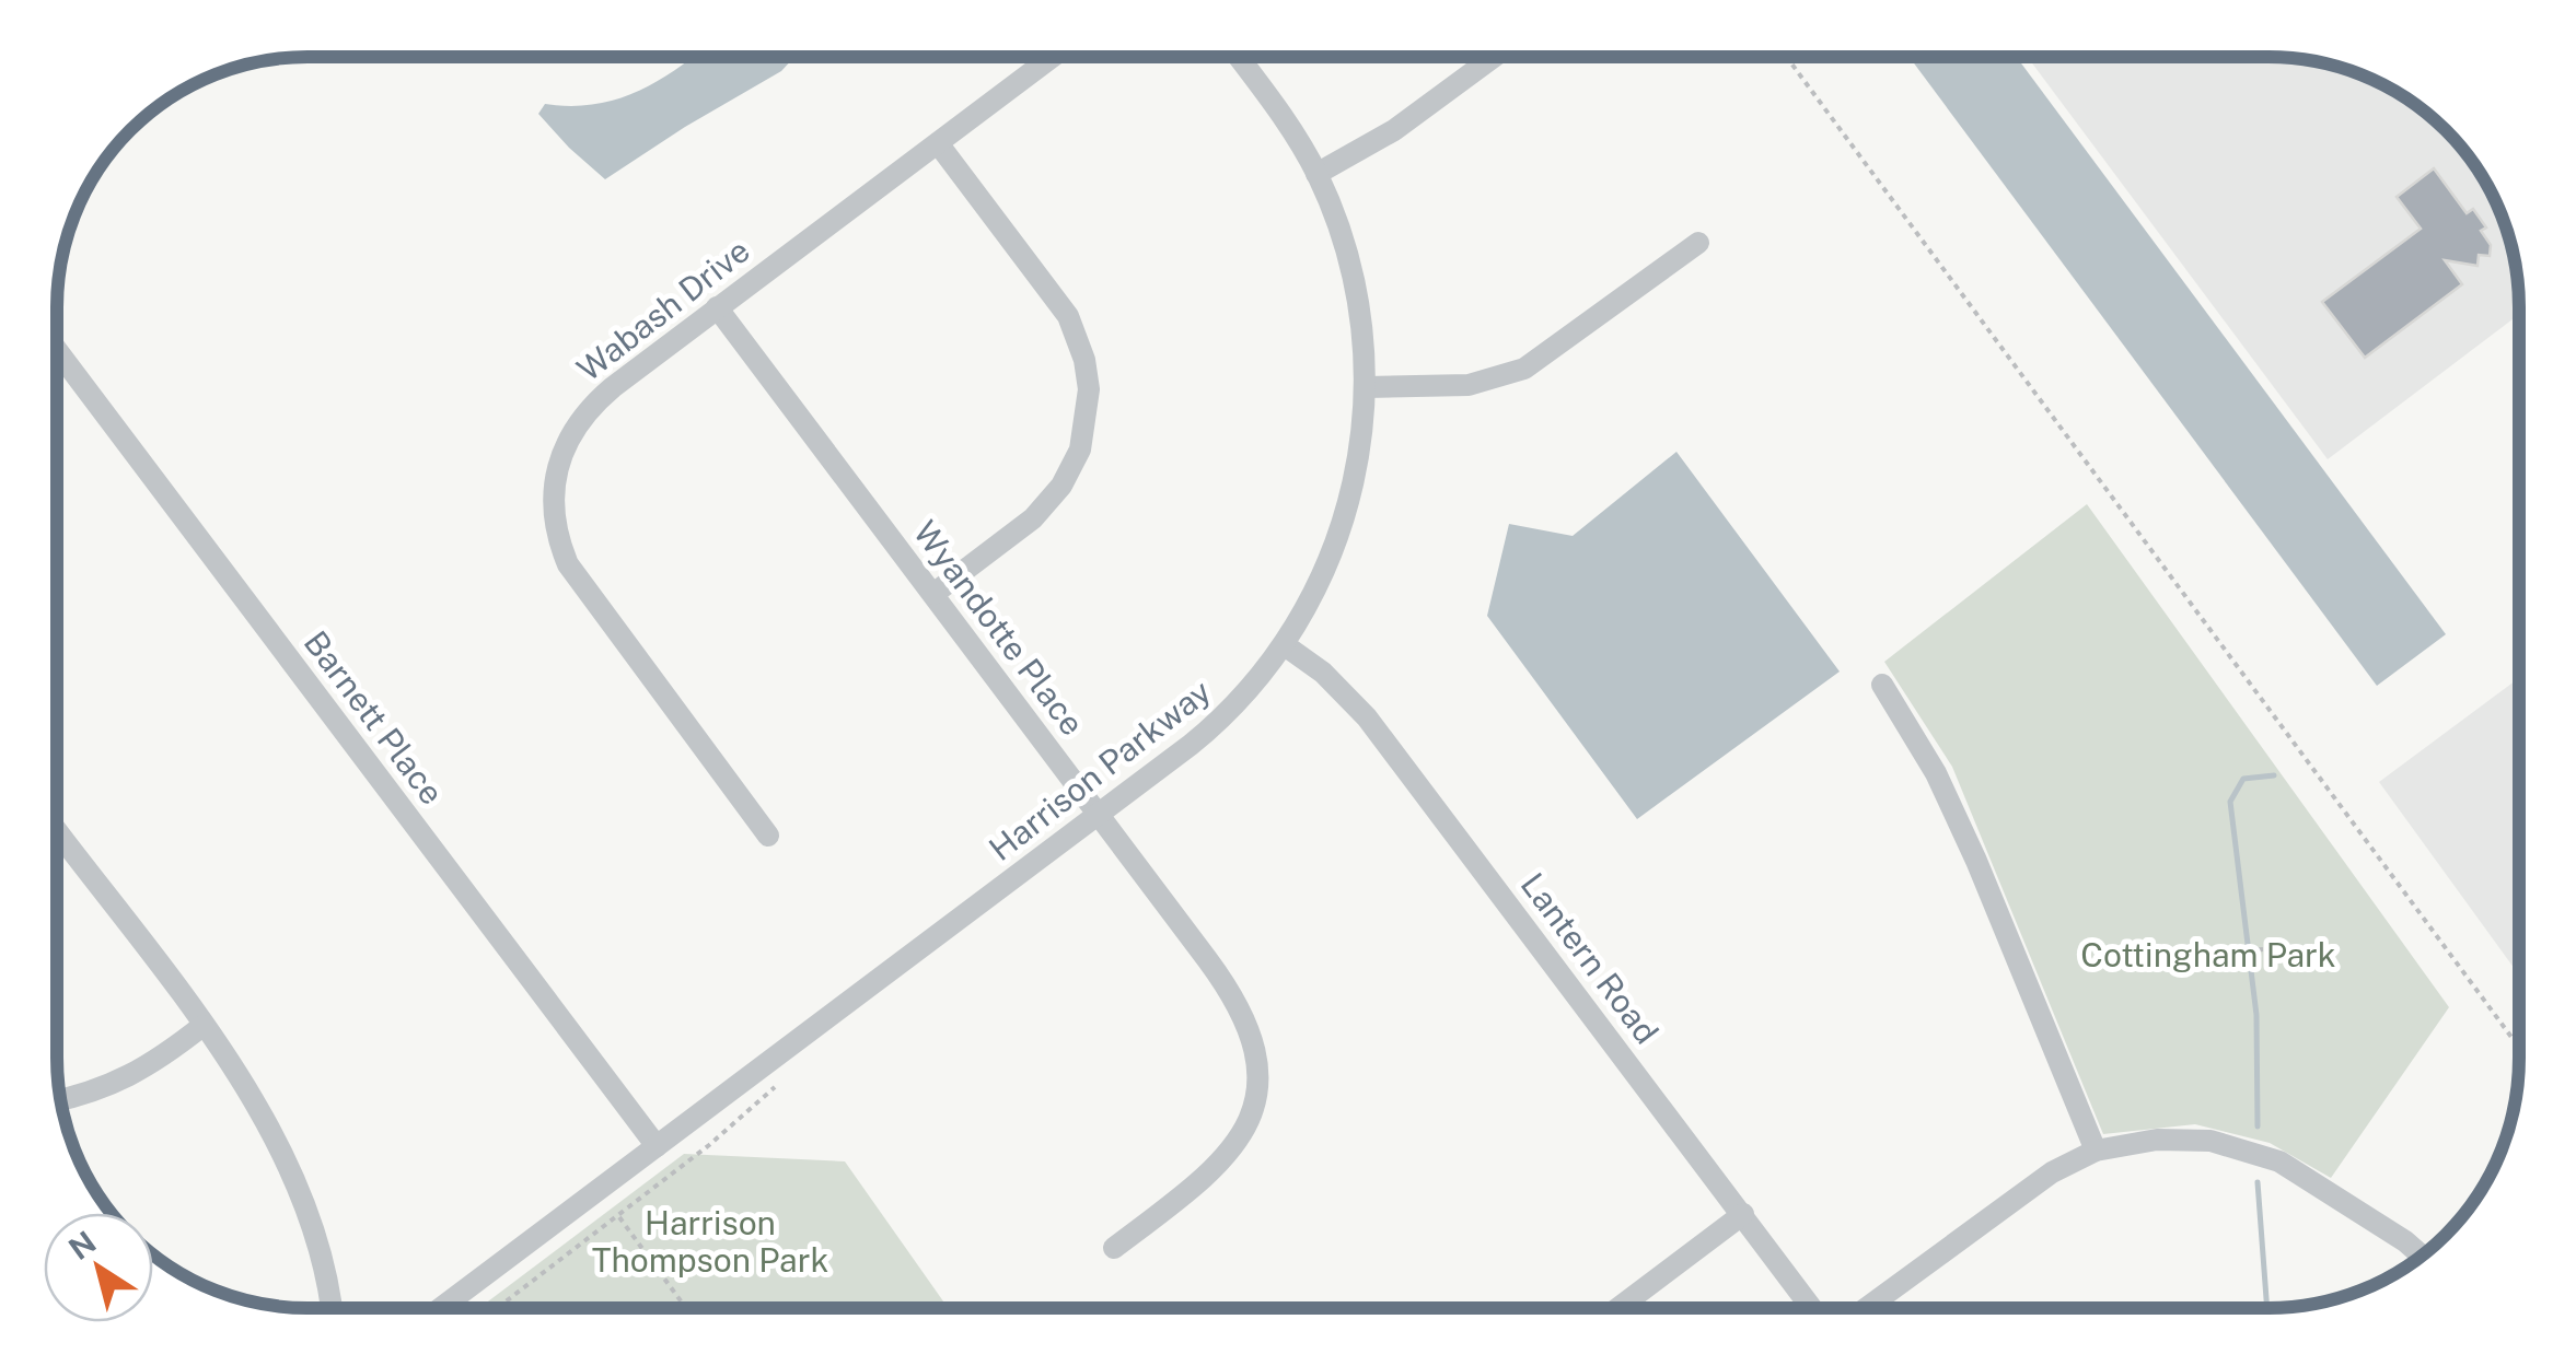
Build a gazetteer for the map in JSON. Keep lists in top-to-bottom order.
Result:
{
  "streets": {
    "street": [
      "Wabash Drive",
      "Wyandotte Place",
      "Barnett Place",
      "Harrison Parkway",
      "Lantern Road"
    ]
  },
  "crossings": [
    ["Wabash Drive", "Wyandotte Place"],
    ["Wyandotte Place", "Harrison Parkway"],
    ["Barnett Place", "Harrison Parkway"],
    ["Harrison Parkway", "Lantern Road"]
  ],
  "parks": ["Cottingham Park", "Harrison Thompson Park"],
  "north": "top left"
}
